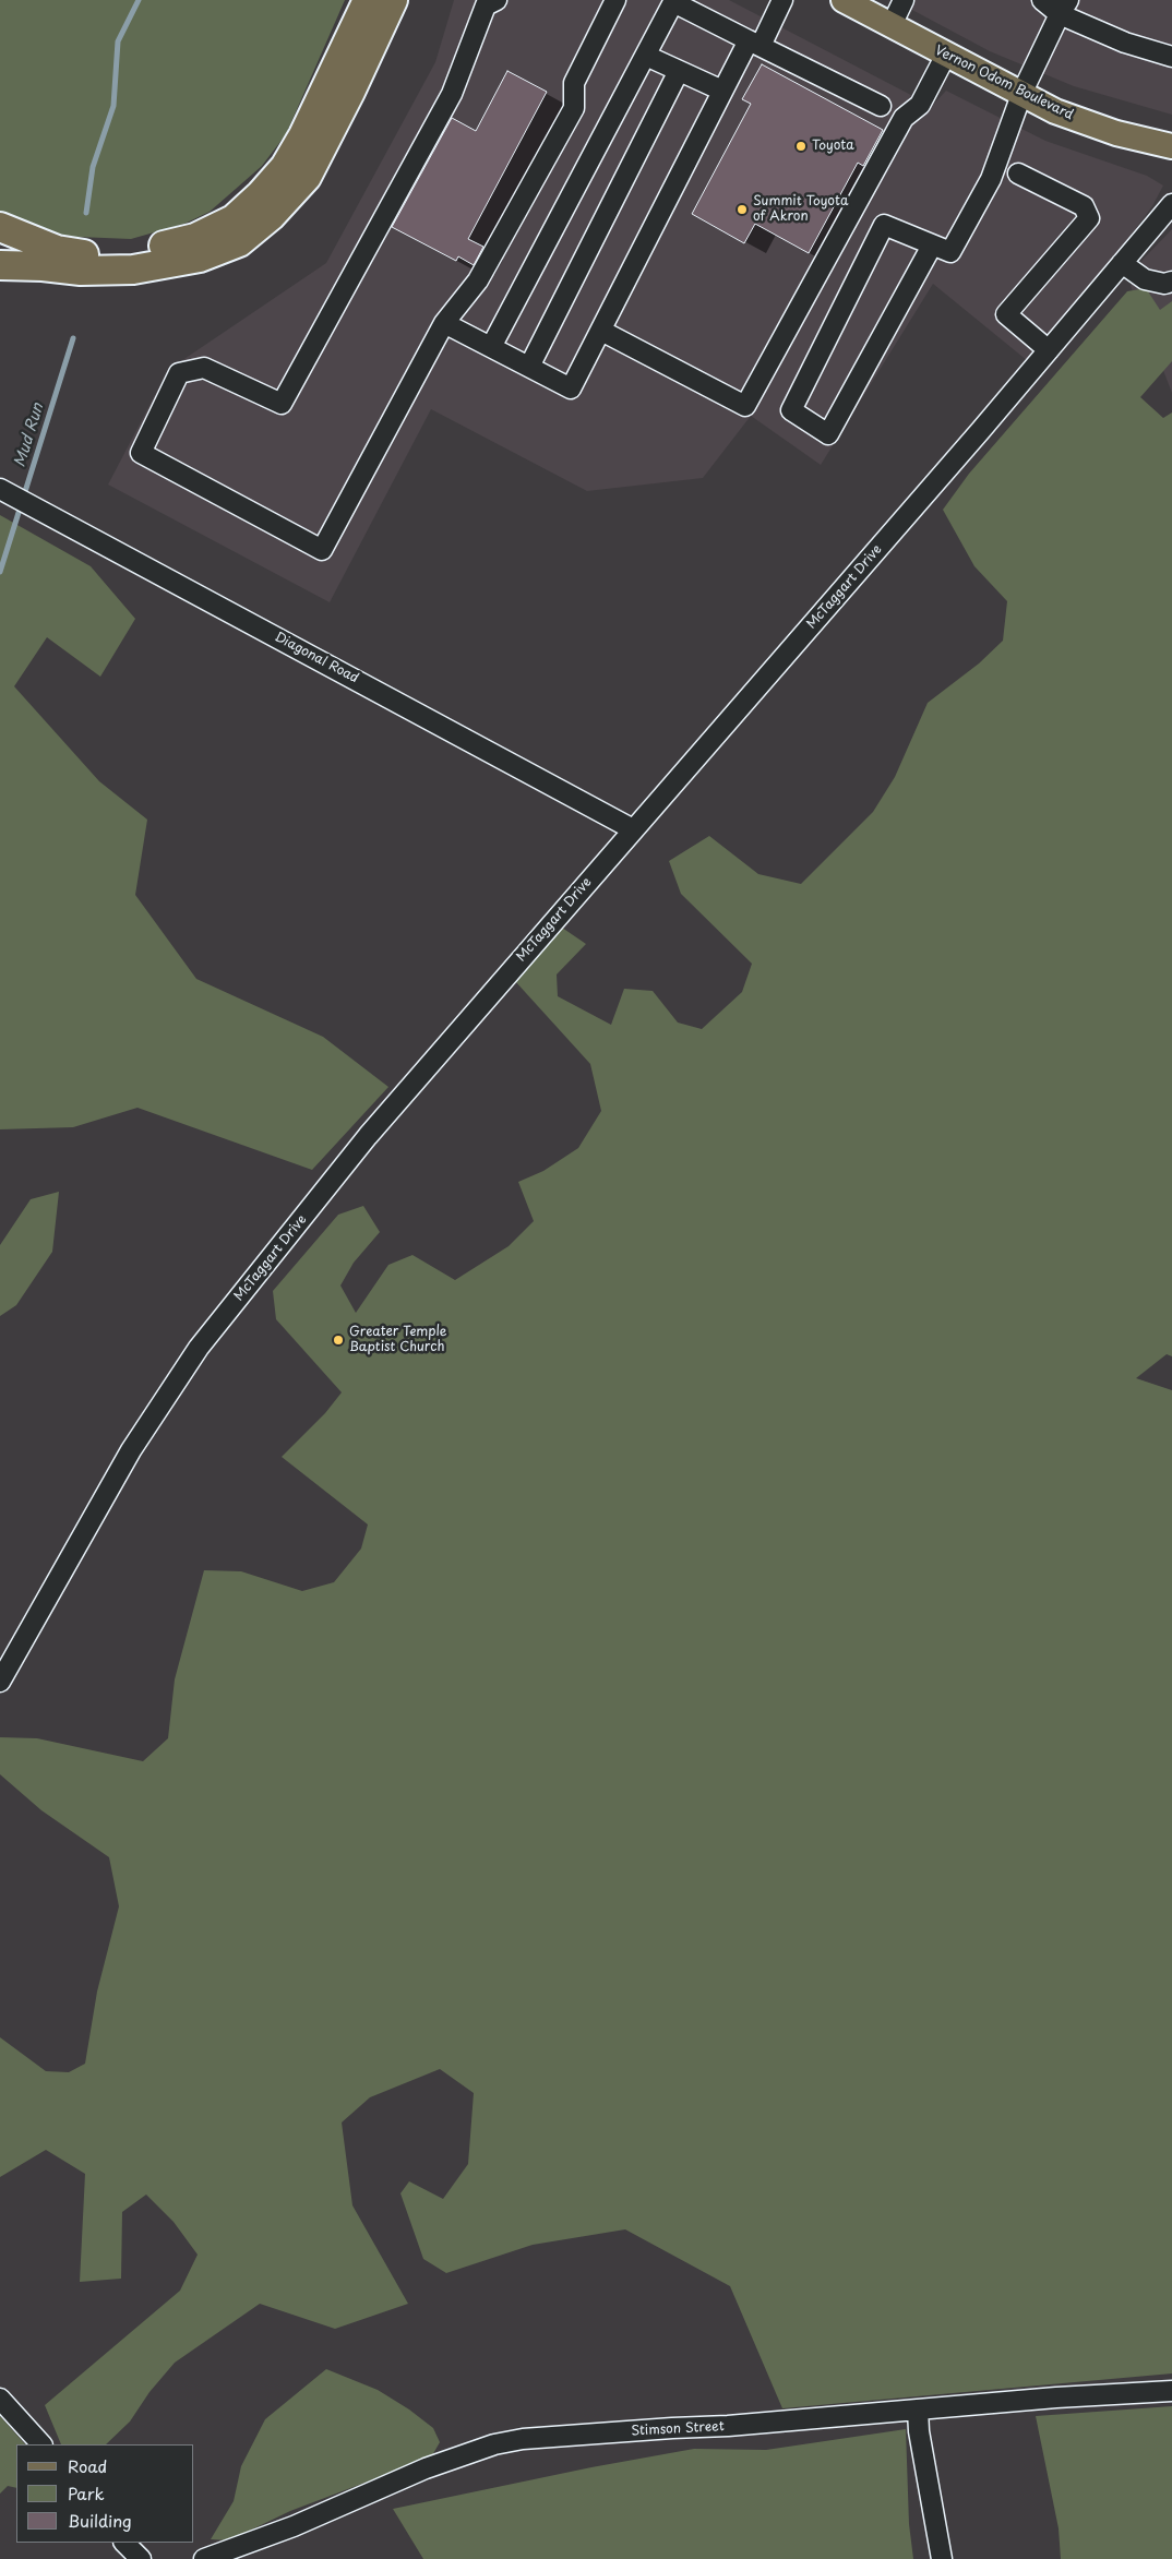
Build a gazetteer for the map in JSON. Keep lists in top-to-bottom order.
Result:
{
  "streets": {
    "main road": ["Vernon Odom Boulevard"],
    "street": ["McTaggart Drive", "Diagonal Road", "Stimson Street"]
  },
  "crossings": [
    ["McTaggart Drive", "Diagonal Road"]
  ],
  "water": ["Mud Run"],
  "places": ["Toyota", "Summit Toyota of Akron", "Greater Temple Baptist Church"],
  "legend": ["Road", "Park", "Building"]
}
